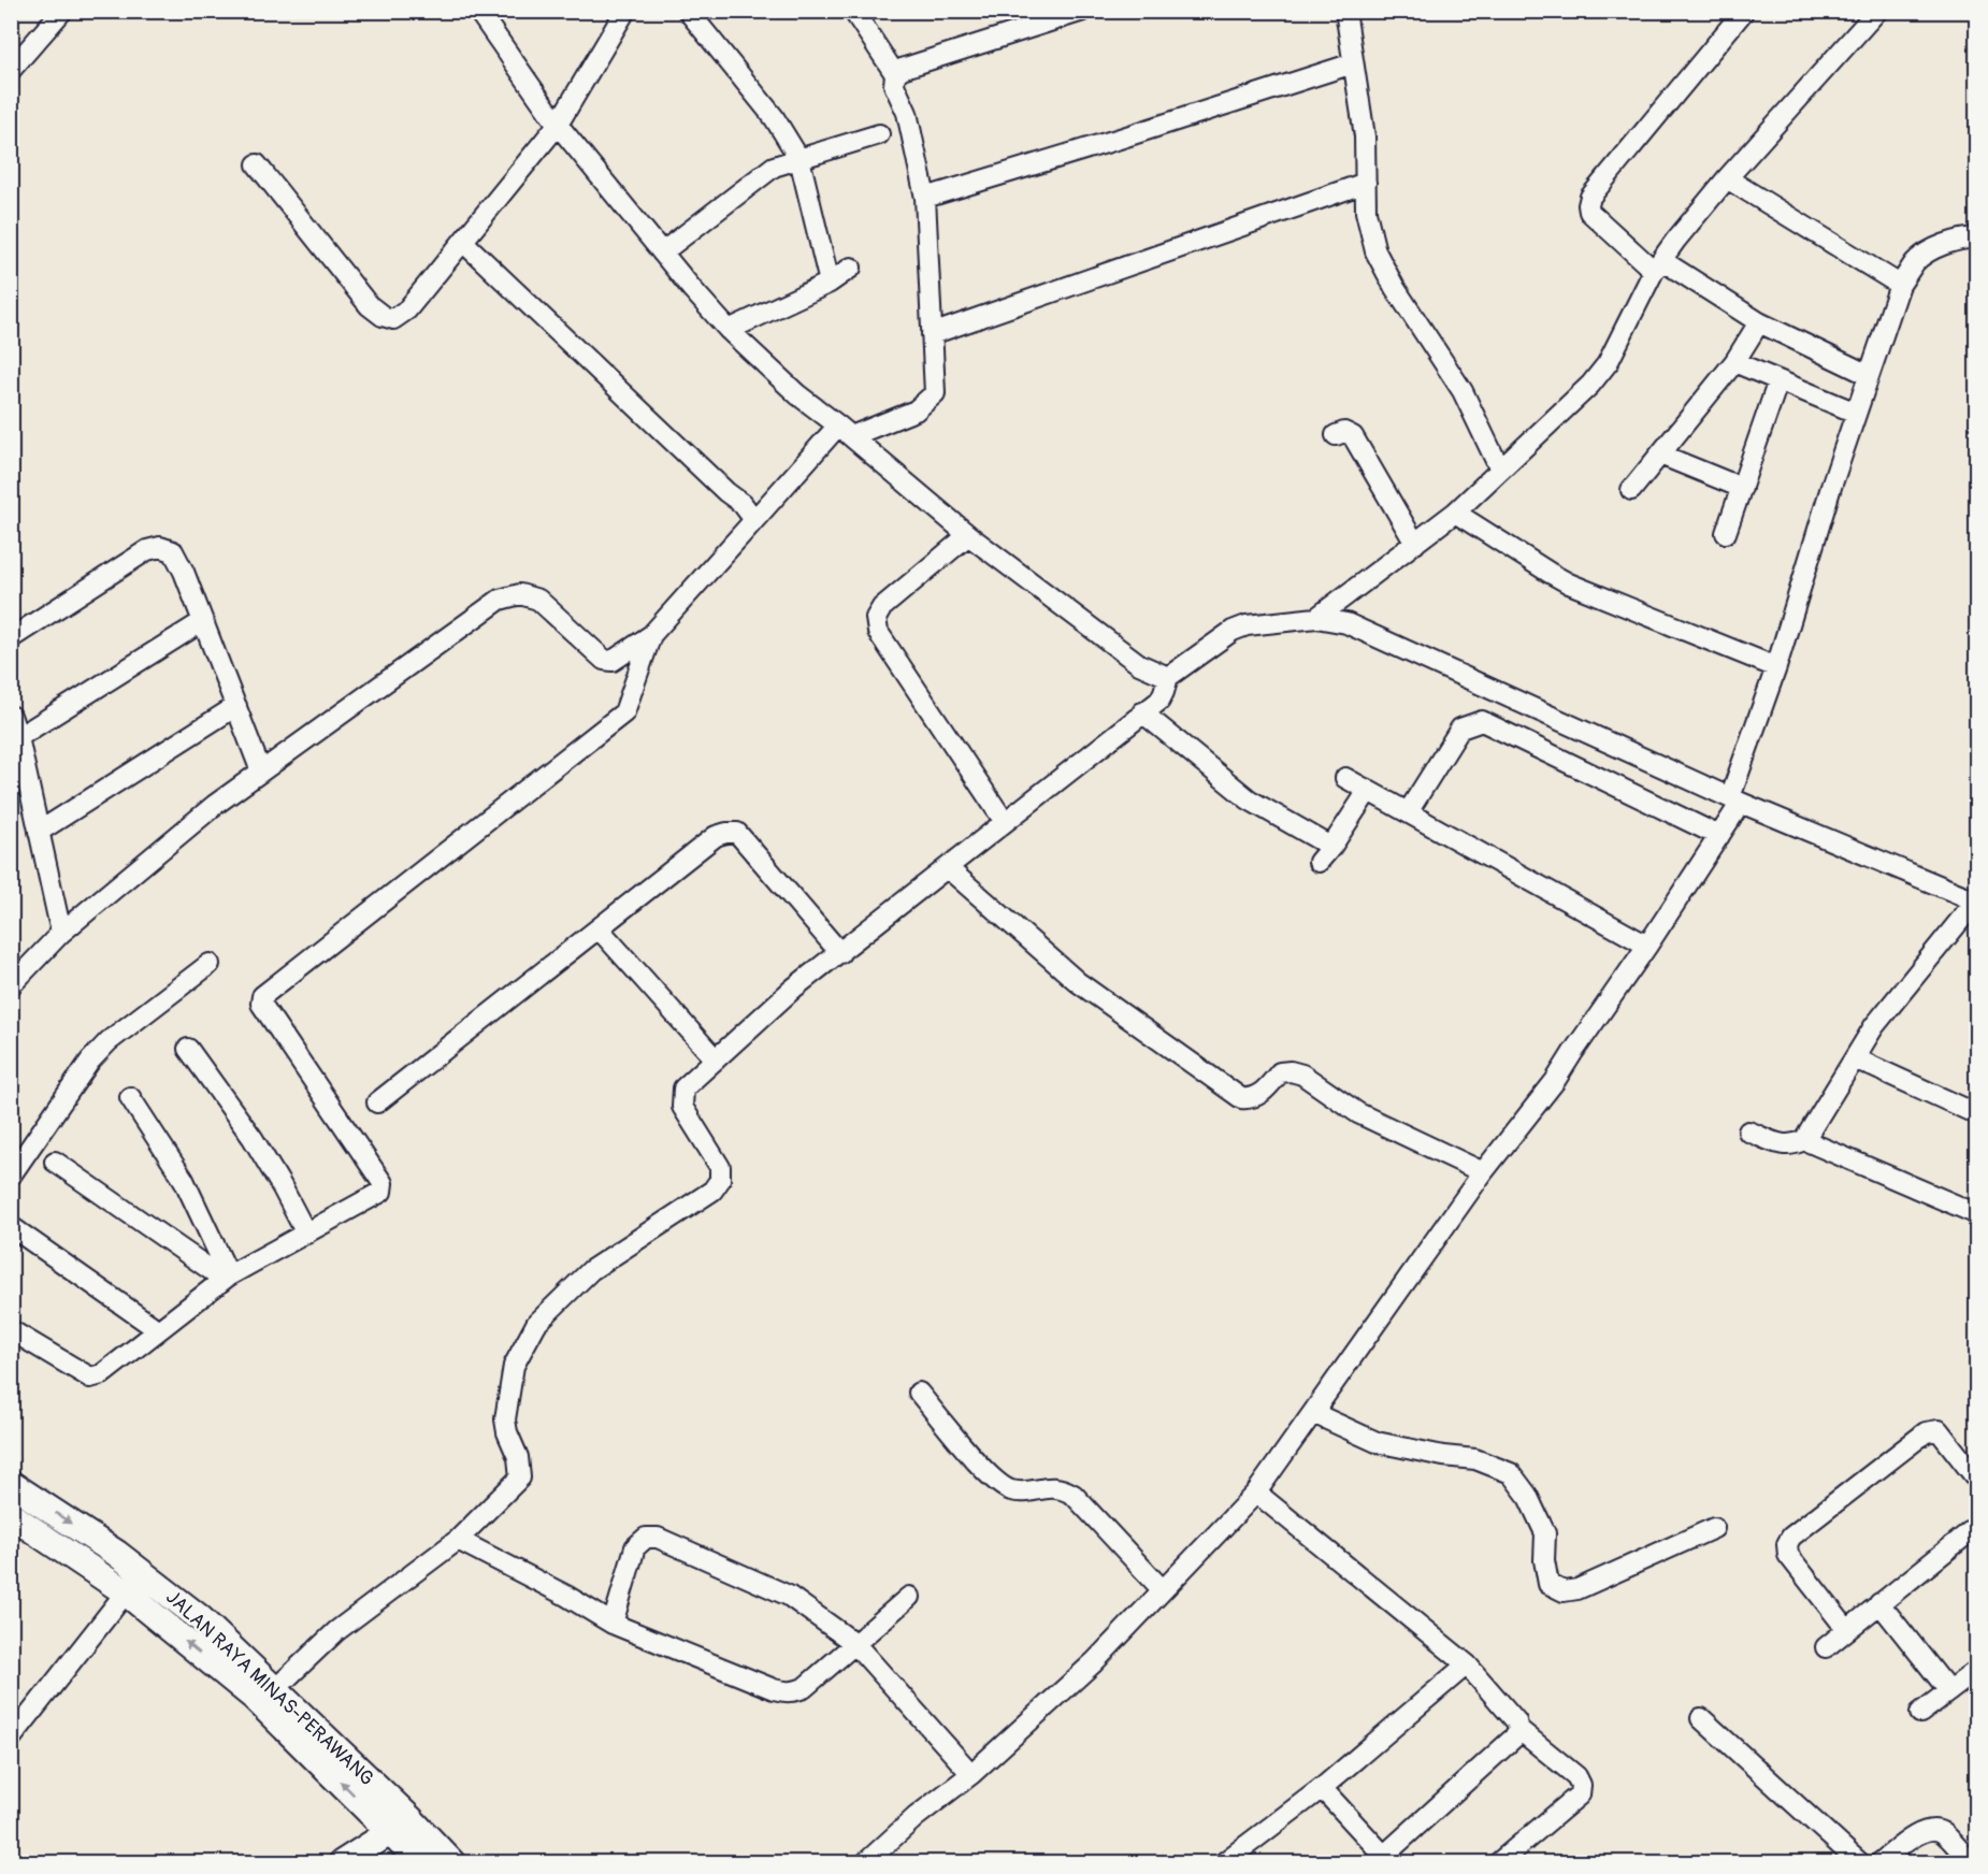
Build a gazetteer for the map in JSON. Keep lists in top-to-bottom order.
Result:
{
  "streets": {
    "main road": ["JALAN RAYA MINAS-PERAWANG"]
  }
}
